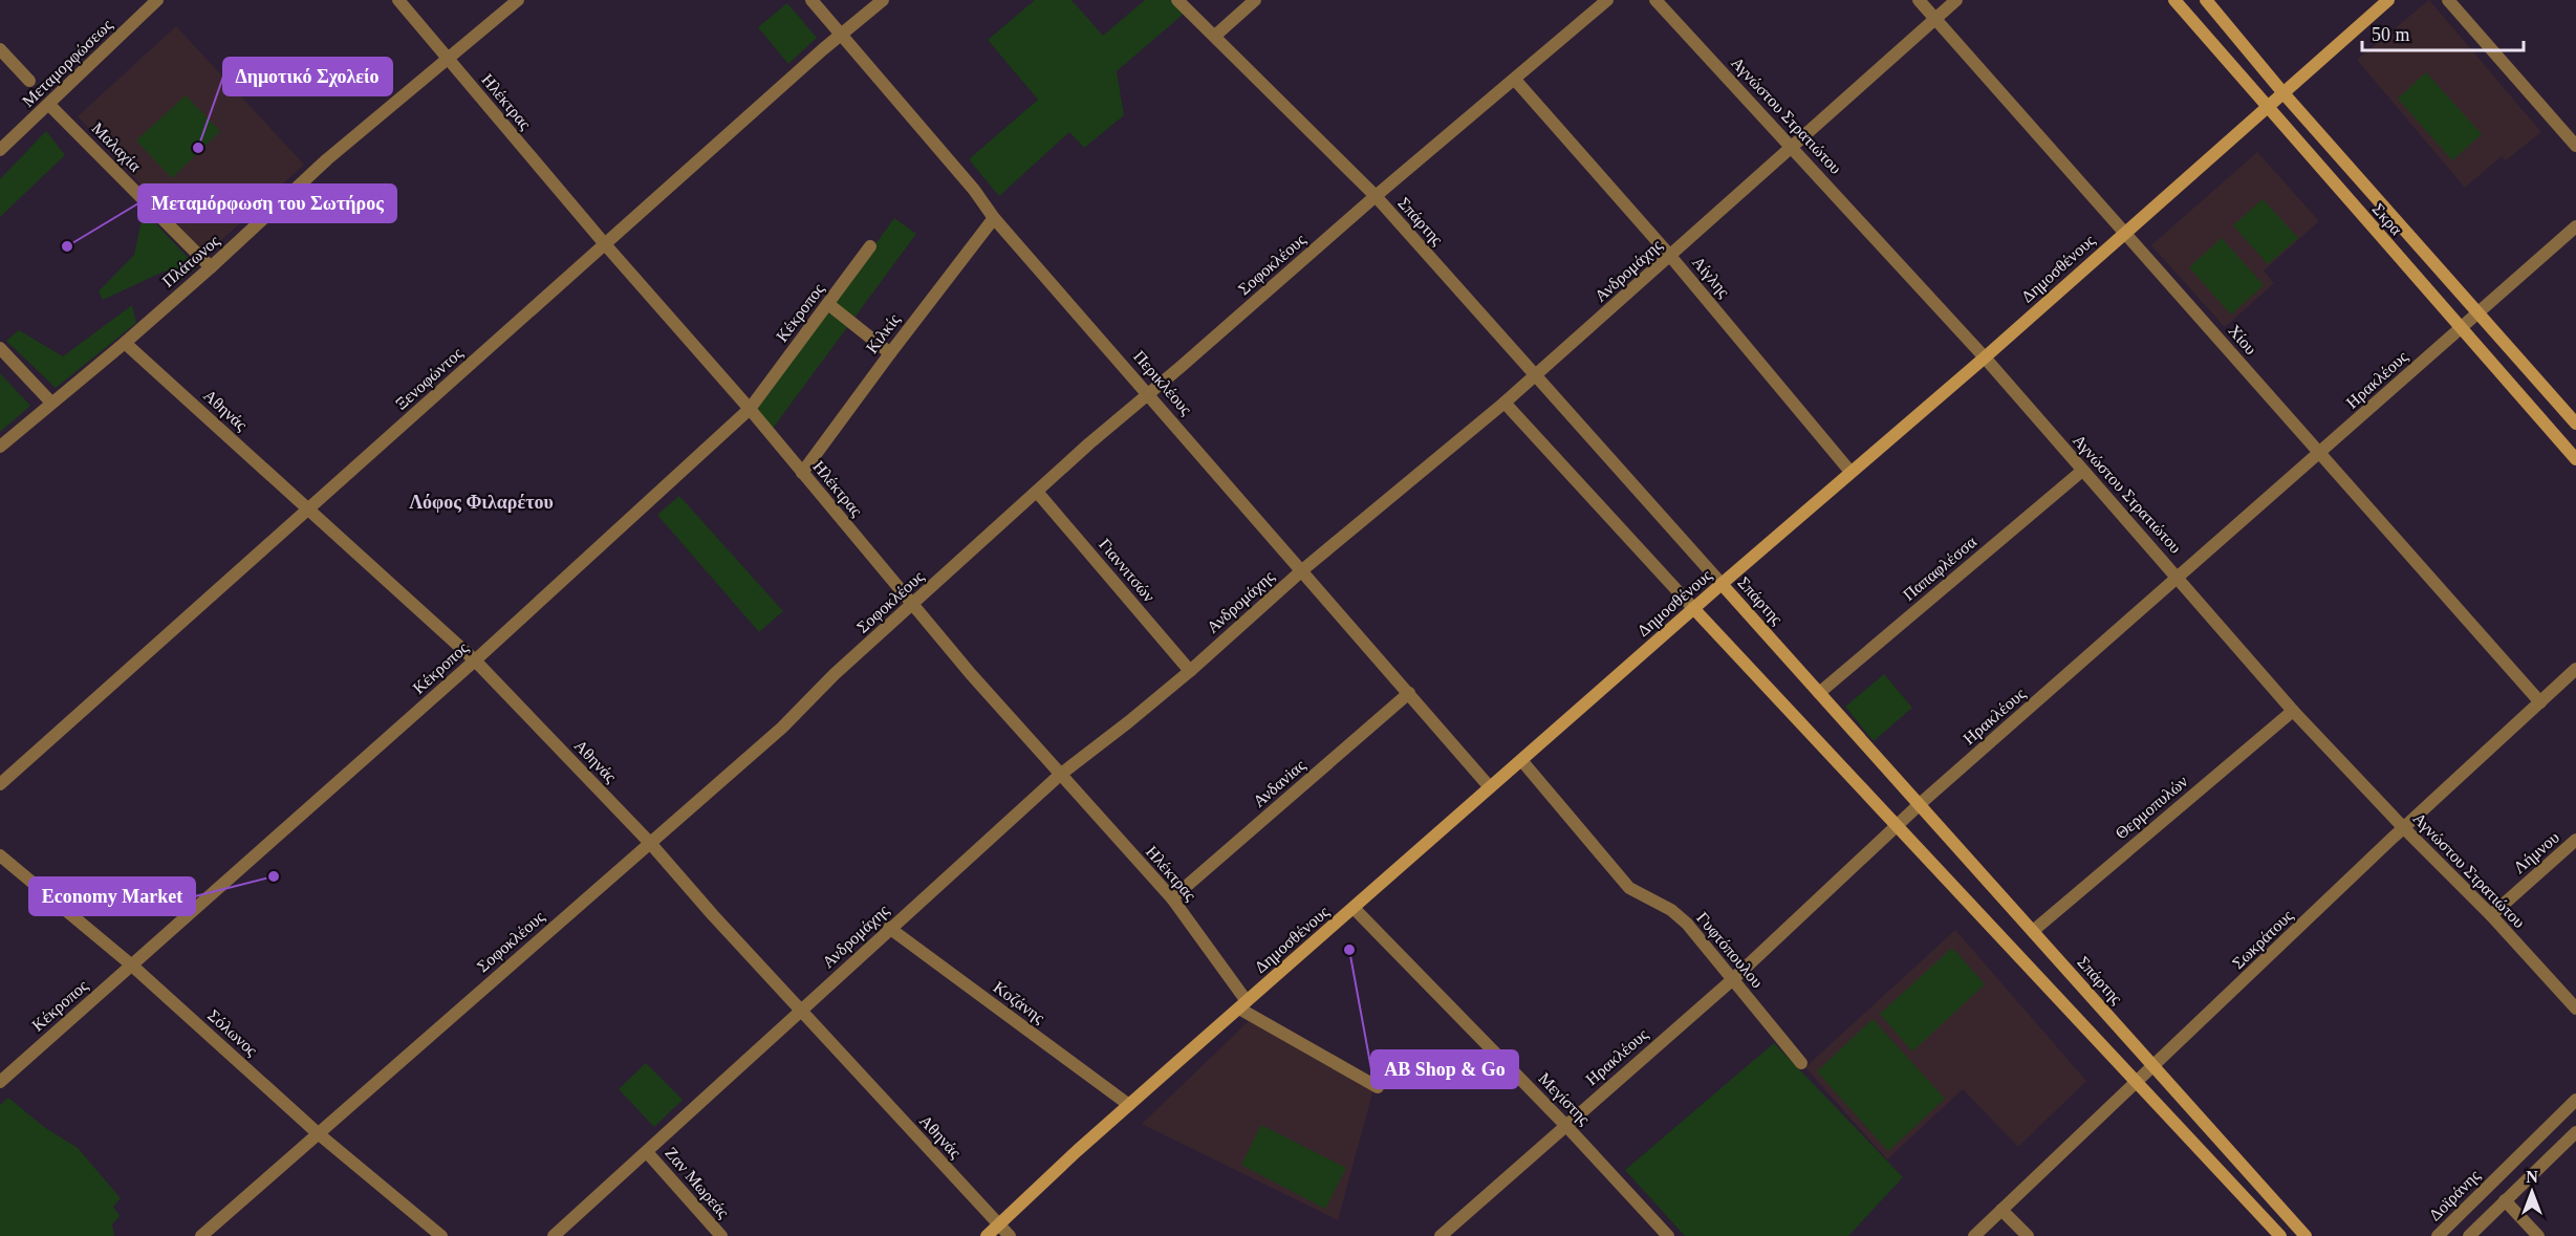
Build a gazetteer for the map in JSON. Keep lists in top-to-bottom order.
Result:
{
  "streets": {
    "street": [
      "Μεταμορφώσεως",
      "Ηλέκτρας",
      "Αγνώστου Στρατιώτου",
      "Μαλαχία",
      "Σκρα",
      "Σπάρτης",
      "Πλάτωνος",
      "Σοφοκλέους",
      "Δημοσθένους",
      "Ανδρομάχης",
      "Αίγλης",
      "Κέκροπος",
      "Κιλκίς",
      "Χίου",
      "Ξενοφώντος",
      "Ηρακλέους",
      "Περικλέους",
      "Αθηνάς",
      "Παπαφλέσσα",
      "Γιαννιτσών",
      "Ανδανiας",
      "Θερμοπυλών",
      "Λήμνου",
      "Σωκράτους",
      "Γυφτόπουλου",
      "Κοζάνης",
      "Σόλωνος",
      "Μεγίστης",
      "Ζαν Μωρεάς",
      "Δοϊράνης"
    ]
  },
  "crossings": [
    ["Μεταμορφώσεως", "Μαλαχία"],
    ["Ηλέκτρας", "Πλάτωνος"],
    ["Ηλέκτρας", "Σοφοκλέους"],
    ["Ηλέκτρας", "Δημοσθένους"],
    ["Ηλέκτρας", "Ανδρομάχης"],
    ["Ηλέκτρας", "Κέκροπος"],
    ["Ηλέκτρας", "Κιλκίς"],
    ["Ηλέκτρας", "Ξενοφώντος"],
    ["Ηλέκτρας", "Ανδανiας"],
    ["Αγνώστου Στρατιώτου", "Δημοσθένους"],
    ["Αγνώστου Στρατιώτου", "Ανδρομάχης"],
    ["Αγνώστου Στρατιώτου", "Ηρακλέους"],
    ["Αγνώστου Στρατιώτου", "Παπαφλέσσα"],
    ["Αγνώστου Στρατιώτου", "Θερμοπυλών"],
    ["Αγνώστου Στρατιώτου", "Λήμνου"],
    ["Αγνώστου Στρατιώτου", "Σωκράτους"],
    ["Μαλαχία", "Πλάτωνος"],
    ["Σκρα", "Δημοσθένους"],
    ["Σκρα", "Ηρακλέους"],
    ["Σπάρτης", "Σοφοκλέους"],
    ["Σπάρτης", "Δημοσθένους"],
    ["Σπάρτης", "Ανδρομάχης"],
    ["Σπάρτης", "Ηρακλέους"],
    ["Σπάρτης", "Παπαφλέσσα"],
    ["Σπάρτης", "Θερμοπυλών"],
    ["Σπάρτης", "Σωκράτους"],
    ["Πλάτωνος", "Αθηνάς"],
    ["Σοφοκλέους", "Αίγλης"],
    ["Σοφοκλέους", "Περικλέους"],
    ["Σοφοκλέους", "Αθηνάς"],
    ["Σοφοκλέους", "Γιαννιτσών"],
    ["Σοφοκλέους", "Σόλωνος"],
    ["Δημοσθένους", "Αίγλης"],
    ["Δημοσθένους", "Χίου"],
    ["Δημοσθένους", "Περικλέους"],
    ["Δημοσθένους", "Αθηνάς"],
    ["Δημοσθένους", "Γυφτόπουλου"],
    ["Δημοσθένους", "Κοζάνης"],
    ["Δημοσθένους", "Μεγίστης"],
    ["Ανδρομάχης", "Αίγλης"],
    ["Ανδρομάχης", "Χίου"],
    ["Ανδρομάχης", "Περικλέους"],
    ["Ανδρομάχης", "Αθηνάς"],
    ["Ανδρομάχης", "Γιαννιτσών"],
    ["Ανδρομάχης", "Κοζάνης"],
    ["Ανδρομάχης", "Ζαν Μωρεάς"],
    ["Κέκροπος", "Αθηνάς"],
    ["Κέκροπος", "Σόλωνος"],
    ["Κιλκίς", "Περικλέους"],
    ["Χίου", "Ηρακλέους"],
    ["Χίου", "Σωκράτους"],
    ["Ξενοφώντος", "Περικλέους"],
    ["Ξενοφώντος", "Αθηνάς"],
    ["Ηρακλέους", "Γυφτόπουλου"],
    ["Ηρακλέους", "Μεγίστης"],
    ["Περικλέους", "Ανδανiας"]
  ],
  "districts": ["Λόφος Φιλαρέτου"],
  "places": [
    "Δημοτικό Σχολείο",
    "Μεταμόρφωση του Σωτήρος",
    "Economy Market",
    "AB Shop & Go"
  ],
  "scale_bar": "50 m",
  "north": "top"
}
